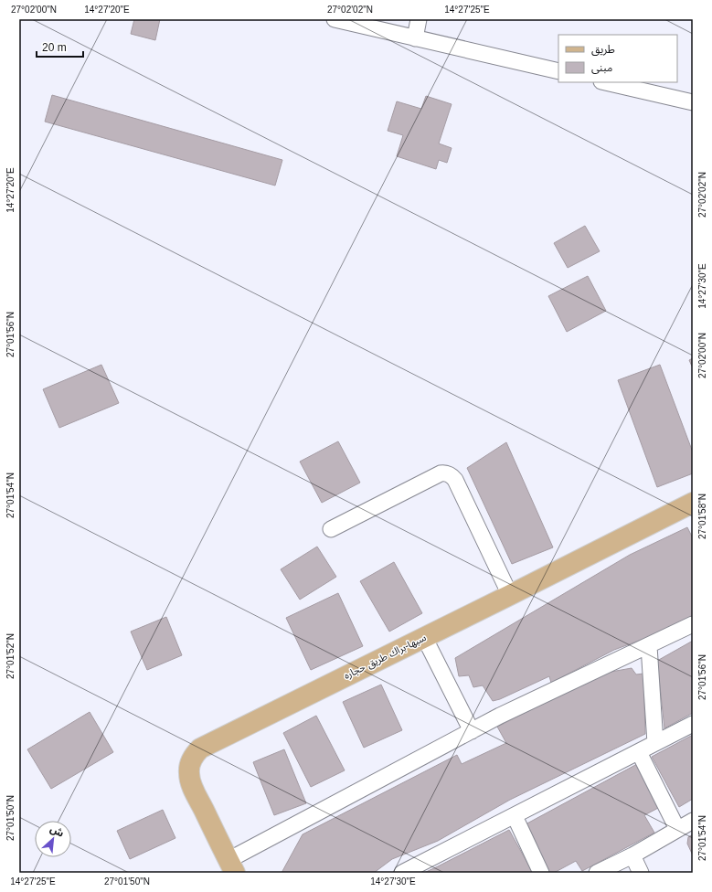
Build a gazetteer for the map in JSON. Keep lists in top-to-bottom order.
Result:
{
  "streets": {
    "main road": ["سبها-براك طريق حجاره"]
  },
  "legend": ["طريق", "مبنى"],
  "scale_bar": "20 m",
  "north": "top right",
  "coordinates": [
    "27°02'00\"N",
    "14°27'20\"E",
    "27°02'02\"N",
    "14°27'25\"E",
    "14°27'30\"E",
    "27°01'56\"N",
    "27°01'54\"N",
    "27°01'58\"N",
    "27°01'52\"N",
    "27°01'50\"N"
  ]
}
